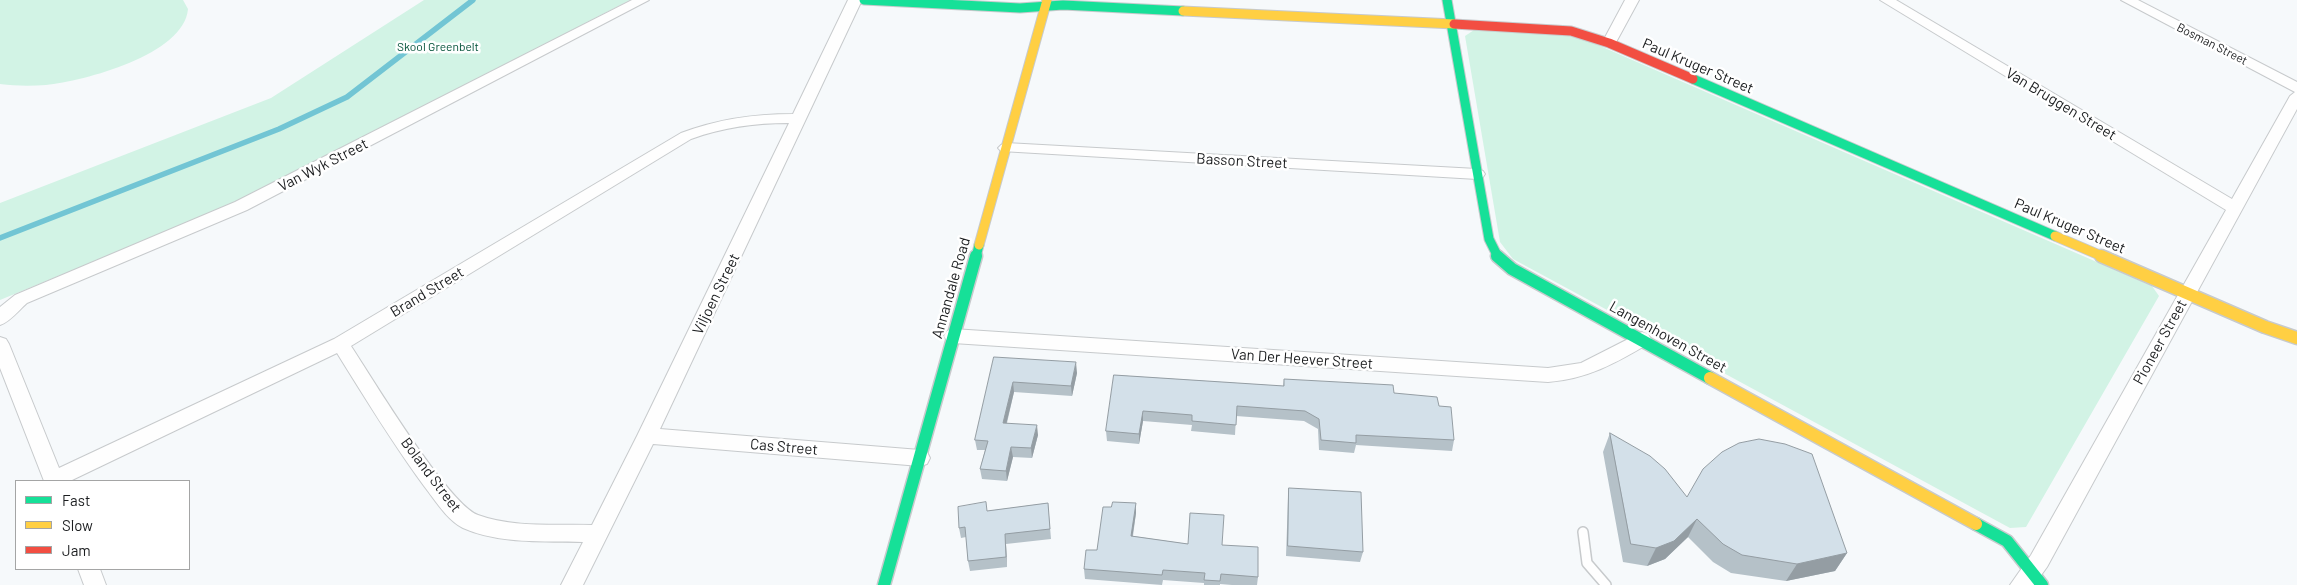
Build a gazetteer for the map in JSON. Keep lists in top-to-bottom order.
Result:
{
  "streets": {
    "street": [
      "Bosman Street",
      "Paul Kruger Street",
      "Van Bruggen Street",
      "Basson Street",
      "Van Wyk Street",
      "Annandale Road",
      "Brand Street",
      "Viljoen Street",
      "Langenhoven Street",
      "Pioneer Street",
      "Van Der Heever Street",
      "Cas Street",
      "Boland Street"
    ]
  },
  "crossings": [
    ["Paul Kruger Street", "Annandale Road"],
    ["Paul Kruger Street", "Langenhoven Street"],
    ["Paul Kruger Street", "Pioneer Street"],
    ["Van Bruggen Street", "Pioneer Street"],
    ["Basson Street", "Annandale Road"],
    ["Basson Street", "Langenhoven Street"],
    ["Annandale Road", "Van Der Heever Street"],
    ["Annandale Road", "Cas Street"],
    ["Brand Street", "Viljoen Street"],
    ["Brand Street", "Boland Street"],
    ["Viljoen Street", "Cas Street"],
    ["Viljoen Street", "Boland Street"],
    ["Langenhoven Street", "Pioneer Street"],
    ["Langenhoven Street", "Van Der Heever Street"]
  ],
  "parks": ["Skool Greenbelt"],
  "legend": ["Fast", "Slow", "Jam"]
}
